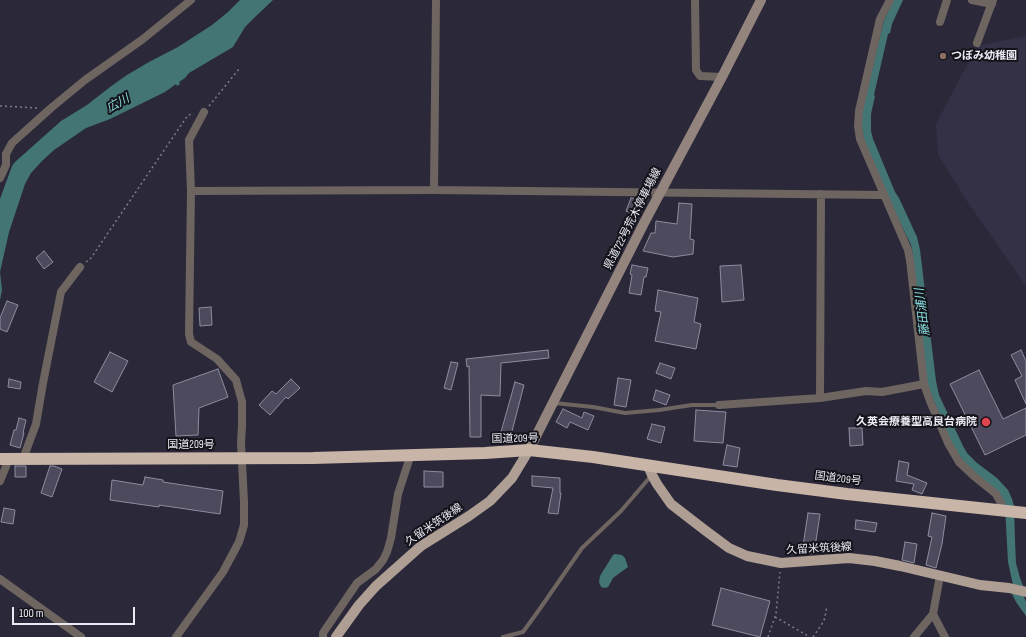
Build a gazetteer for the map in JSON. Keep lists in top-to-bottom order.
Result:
{
  "streets": {
    "highway": ["国道209号"],
    "main road": ["県道722号荒木停車場線", "久留米筑後線"]
  },
  "crossings": [
    ["県道722号荒木停車場線", "国道209号"],
    ["県道722号荒木停車場線", "久留米筑後線"],
    ["国道209号", "久留米筑後線"]
  ],
  "water": ["広川", "藤田浦川"],
  "places": ["つぼみ幼稚園", "久英会療養型高良台病院"],
  "scale_bar": "100 m"
}
